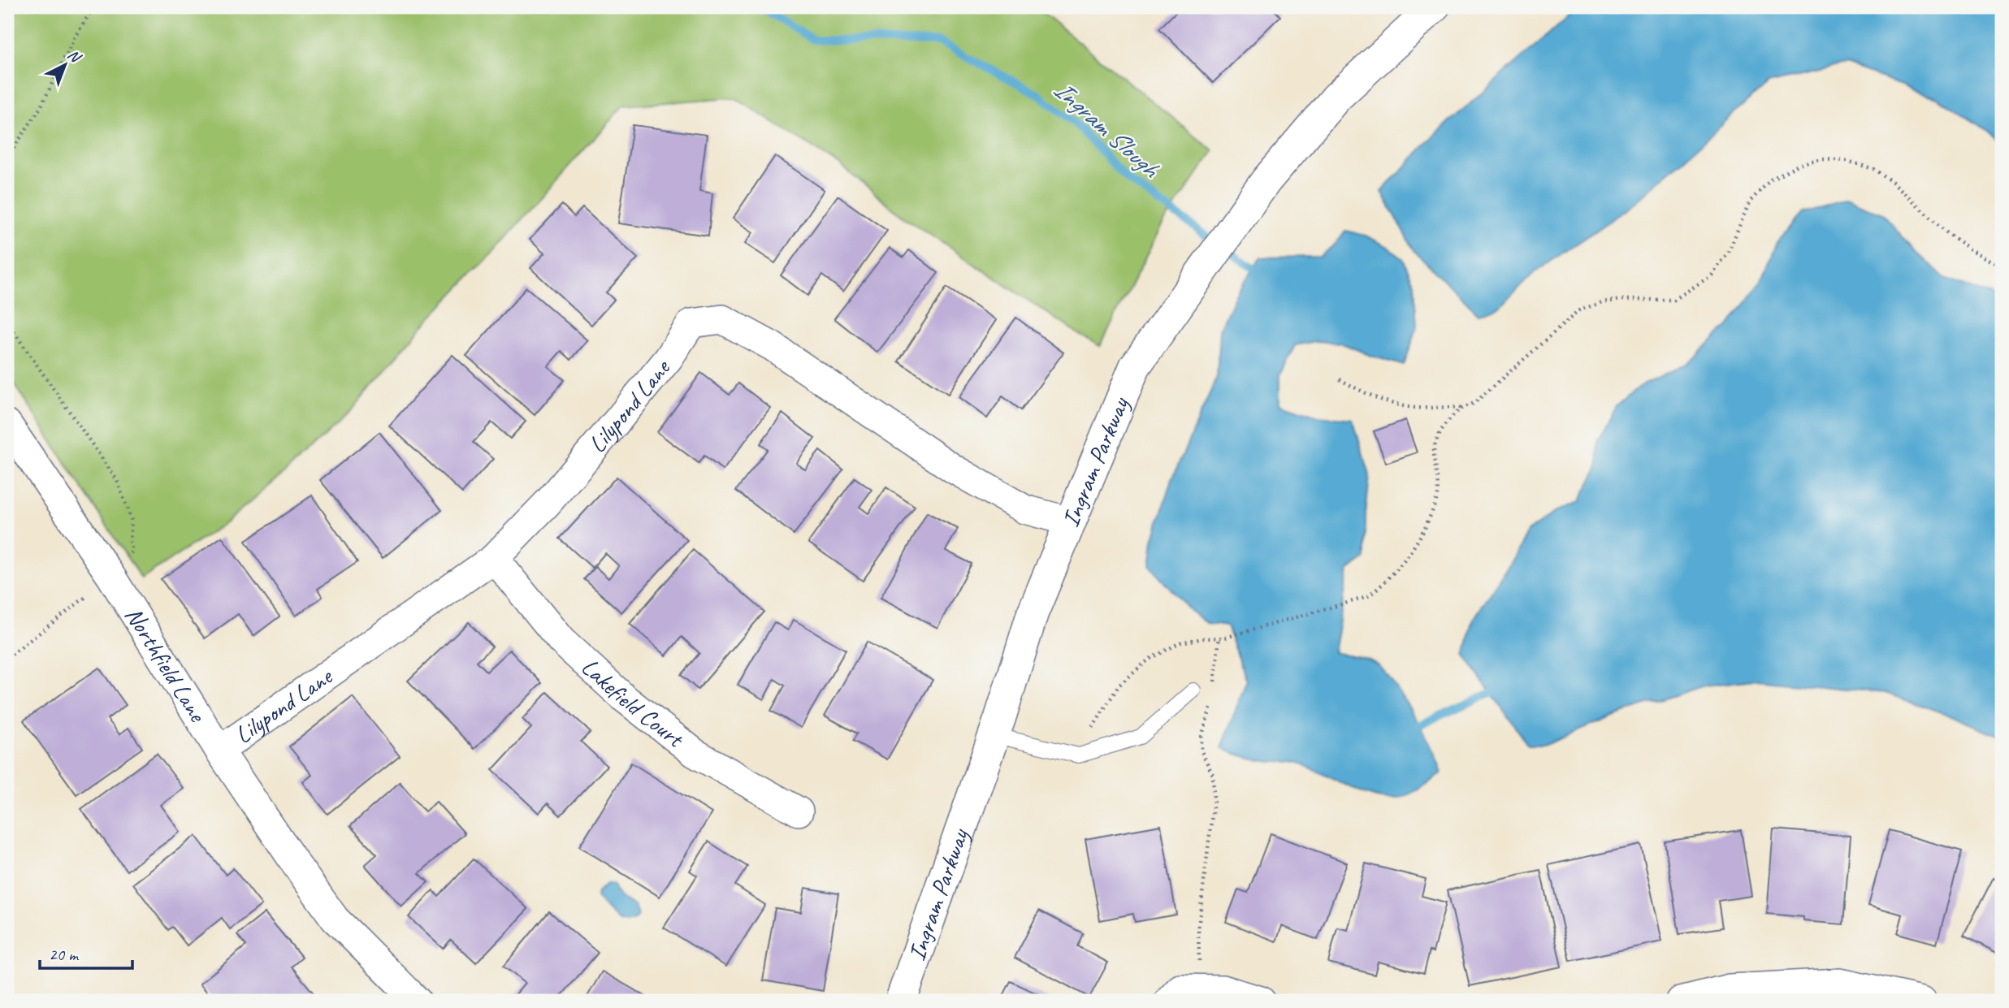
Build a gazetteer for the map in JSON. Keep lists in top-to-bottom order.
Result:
{
  "streets": {
    "street": [
      "Lilypond Lane",
      "Ingram Parkway",
      "Northfield Lane",
      "Lakefield Court"
    ]
  },
  "crossings": [
    ["Lilypond Lane", "Ingram Parkway"],
    ["Lilypond Lane", "Northfield Lane"],
    ["Lilypond Lane", "Lakefield Court"]
  ],
  "water": ["Ingram Slough"],
  "scale_bar": "20 m",
  "north": "top right"
}
